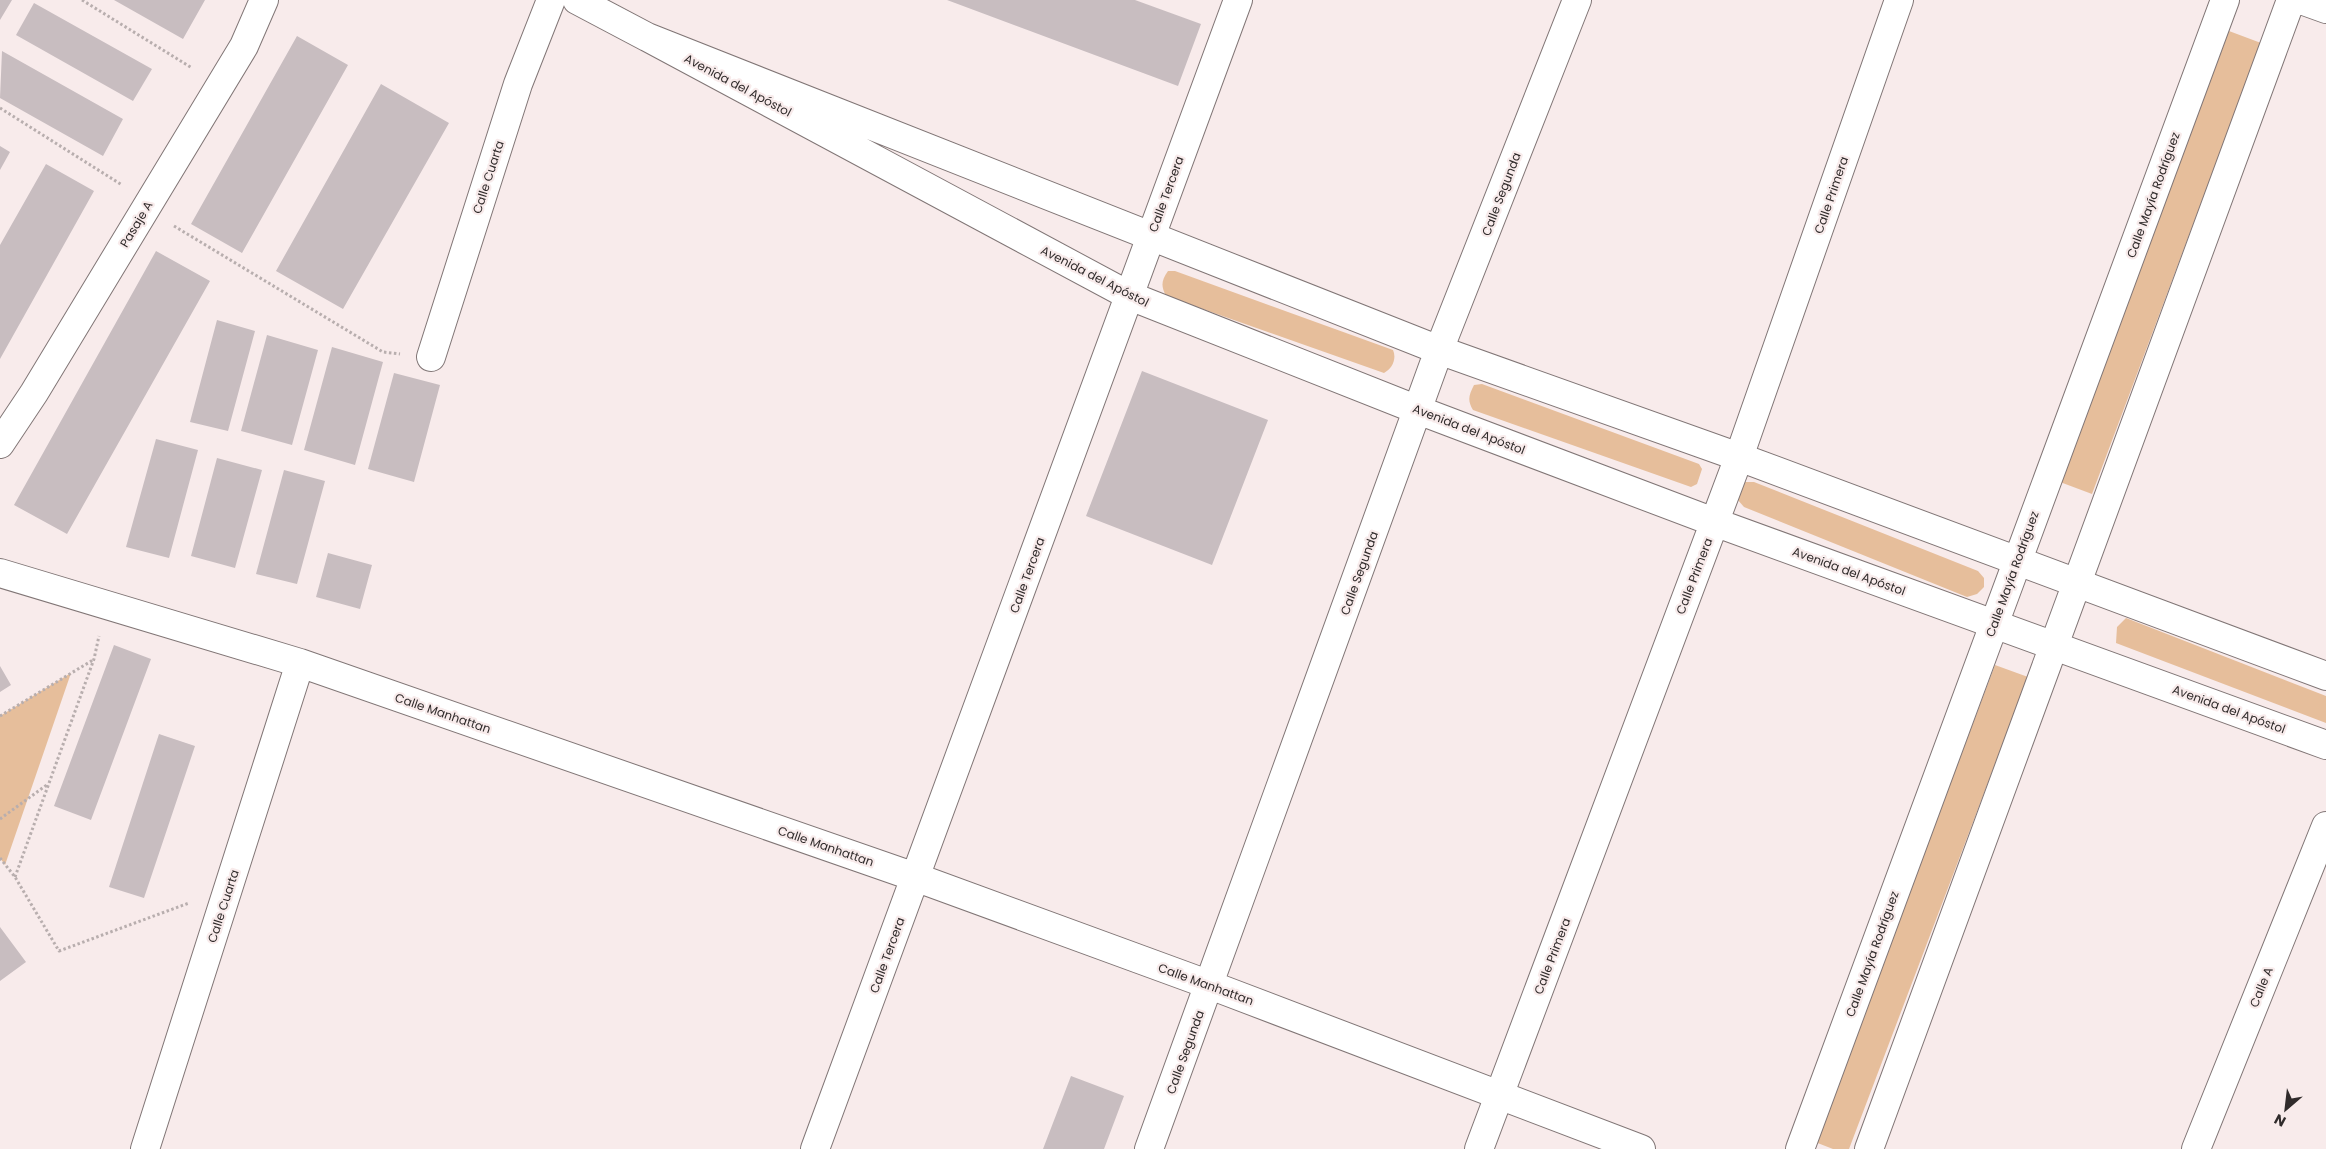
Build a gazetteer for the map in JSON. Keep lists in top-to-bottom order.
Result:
{
  "streets": {
    "street": [
      "Avenida del Apóstol",
      "Calle Cuarta",
      "Calle Tercera",
      "Calle Segunda",
      "Calle Primera",
      "Calle Mayía Rodríguez",
      "Pasaje A",
      "Calle Manhattan",
      "Calle A"
    ]
  },
  "crossings": [
    ["Avenida del Apóstol", "Calle Tercera"],
    ["Avenida del Apóstol", "Calle Segunda"],
    ["Avenida del Apóstol", "Calle Primera"],
    ["Avenida del Apóstol", "Calle Mayía Rodríguez"],
    ["Calle Cuarta", "Calle Manhattan"],
    ["Calle Tercera", "Calle Manhattan"],
    ["Calle Segunda", "Calle Manhattan"],
    ["Calle Primera", "Calle Manhattan"]
  ],
  "north": "bottom left"
}
